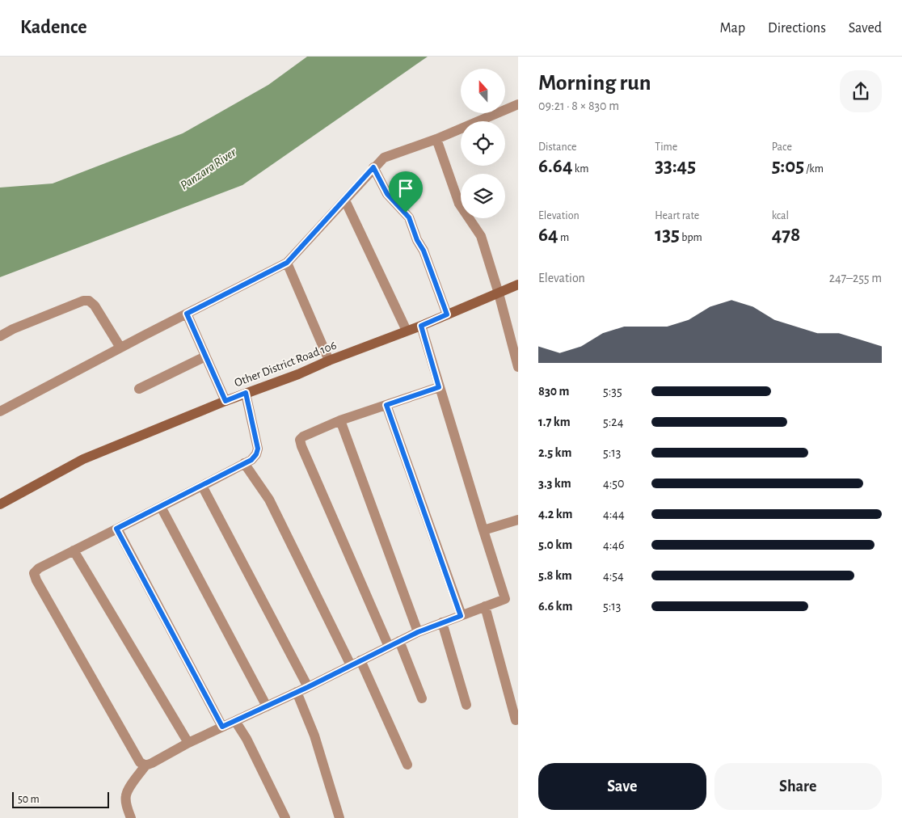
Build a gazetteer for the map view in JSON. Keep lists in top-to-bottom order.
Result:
{
  "streets": {
    "main road": ["Other District Road 106"]
  },
  "water": ["Panzara River"],
  "scale_bar": "50 m",
  "north": "top",
  "page": {
    "header": "Kadence",
    "nav": ["Map", "Directions", "Saved"],
    "heading": ["Morning run", "09:21 · 8 × 830 m"],
    "stats": [
      ["Distance", "6.64 km"],
      ["Time", "33:45"],
      ["Pace", "5:05 /km"],
      ["Elevation", "64 m"],
      ["Heart rate", "135 bpm"],
      ["kcal", "478"]
    ],
    "chart": ["Elevation", "247–255 m"],
    "list": [
      {
        "name": "830 m",
        "note": "5:35"
      },
      {
        "name": "1.7 km",
        "note": "5:24"
      },
      {
        "name": "2.5 km",
        "note": "5:13"
      },
      {
        "name": "3.3 km",
        "note": "4:50"
      },
      {
        "name": "4.2 km",
        "note": "4:44"
      },
      {
        "name": "5.0 km",
        "note": "4:46"
      },
      {
        "name": "5.8 km",
        "note": "4:54"
      },
      {
        "name": "6.6 km",
        "note": "5:13"
      }
    ],
    "buttons": ["Save", "Share"],
    "scale": "50 m"
  }
}
